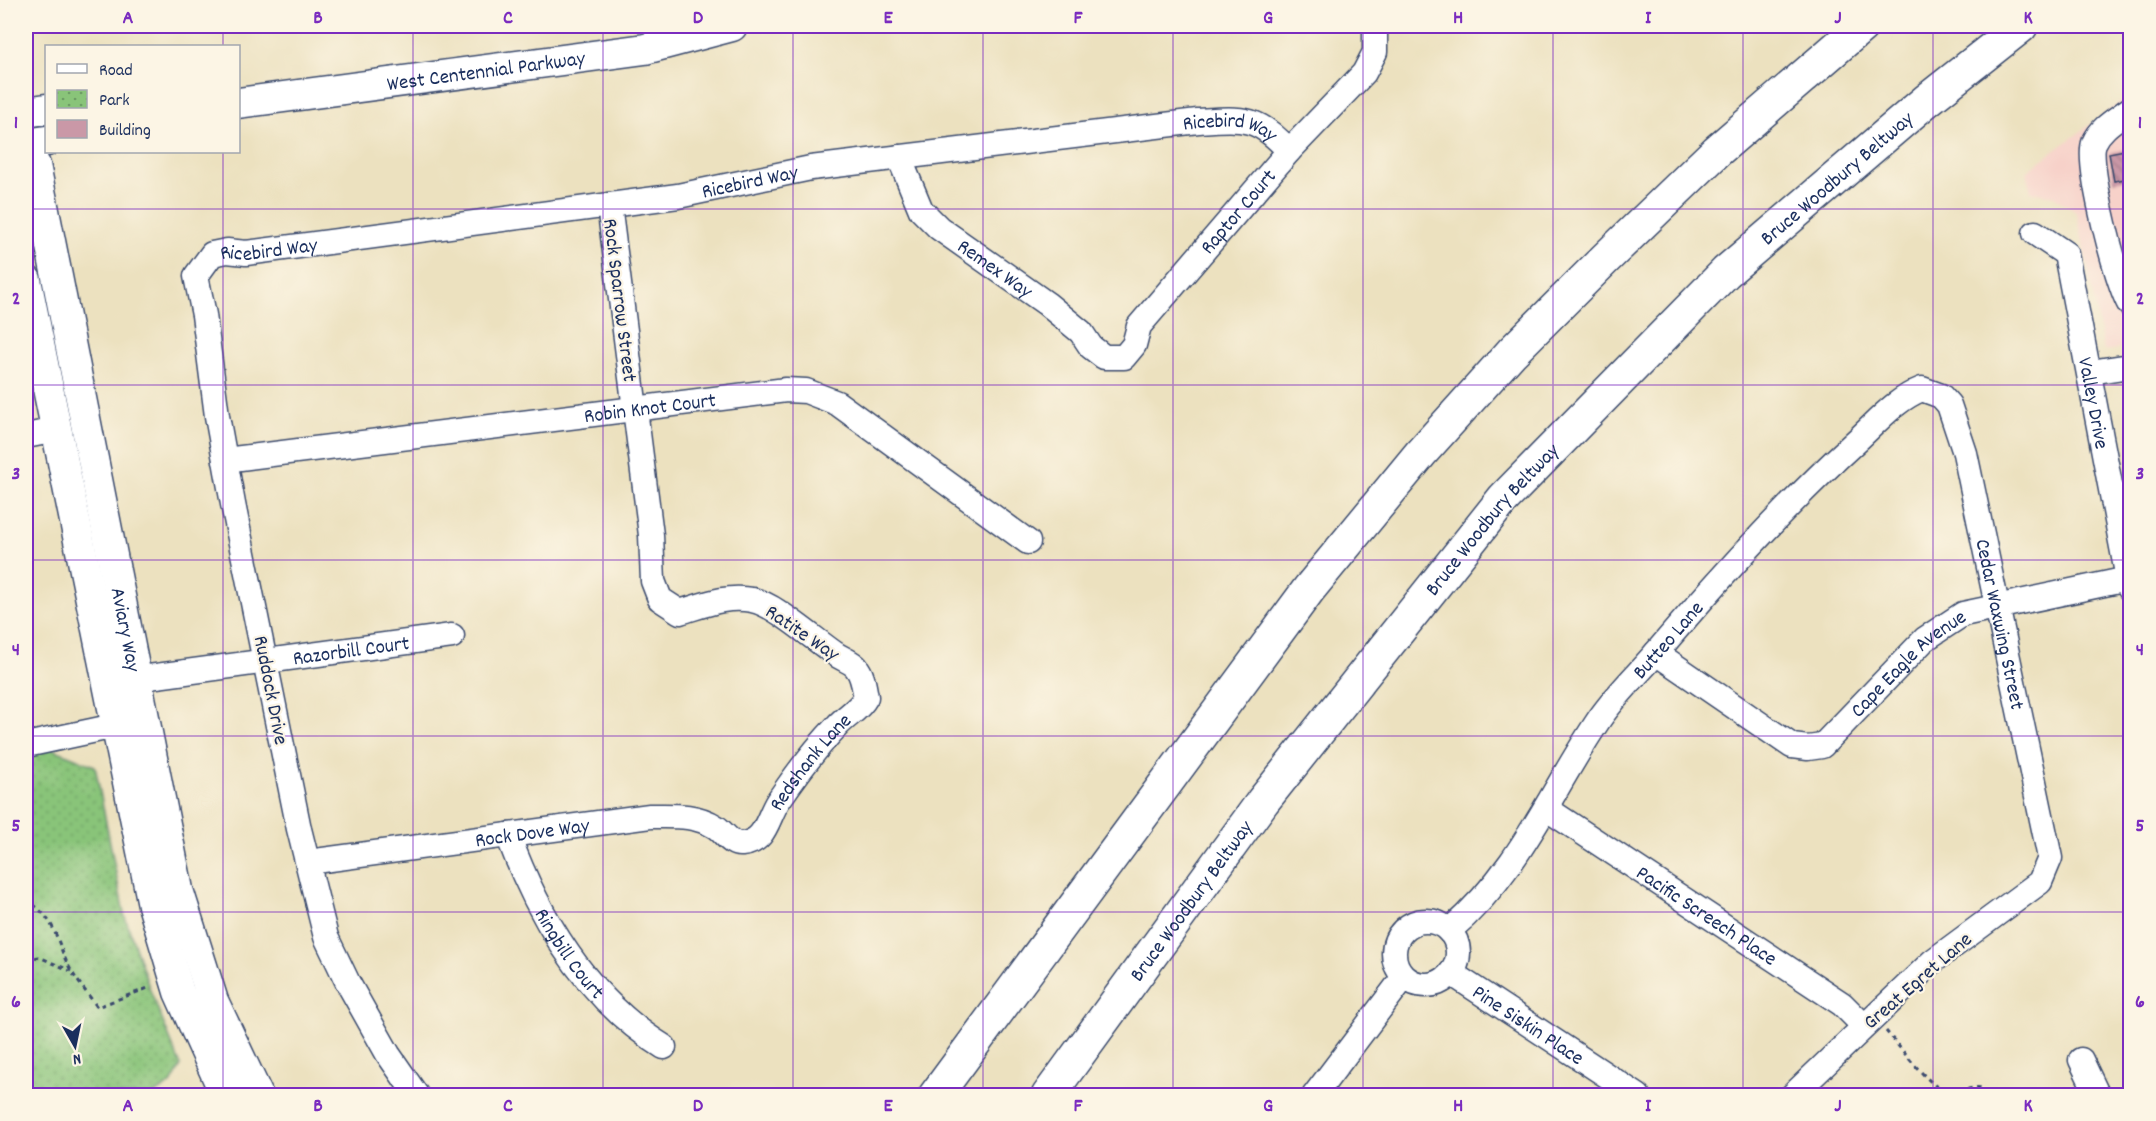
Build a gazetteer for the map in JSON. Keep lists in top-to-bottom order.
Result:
{
  "streets": {
    "highway": ["Bruce Woodbury Beltway"],
    "main road": ["West Centennial Parkway", "Aviary Way"],
    "street": [
      "Ricebird Way",
      "Raptor Court",
      "Remex Way",
      "Rock Sparrow Street",
      "Valley Drive",
      "Robin Knot Court",
      "Cedar Waxwing Street",
      "Ratite Way",
      "Butteo Lane",
      "Razorbill Court",
      "Cape Eagle Avenue",
      "Ruddock Drive",
      "Redshank Lane",
      "Rock Dove Way",
      "Pacific Screech Place",
      "Ringbill Court",
      "Great Egret Lane",
      "Pine Siskin Place"
    ]
  },
  "crossings": [
    ["Ricebird Way", "Raptor Court"],
    ["Ricebird Way", "Remex Way"],
    ["Ricebird Way", "Rock Sparrow Street"],
    ["Ricebird Way", "Ruddock Drive"],
    ["Raptor Court", "Remex Way"],
    ["Rock Sparrow Street", "Robin Knot Court"],
    ["Rock Sparrow Street", "Ratite Way"],
    ["Valley Drive", "Cape Eagle Avenue"],
    ["Robin Knot Court", "Ruddock Drive"],
    ["Cedar Waxwing Street", "Butteo Lane"],
    ["Cedar Waxwing Street", "Cape Eagle Avenue"],
    ["Cedar Waxwing Street", "Great Egret Lane"],
    ["Aviary Way", "Razorbill Court"],
    ["Ratite Way", "Redshank Lane"],
    ["Butteo Lane", "Cape Eagle Avenue"],
    ["Butteo Lane", "Pacific Screech Place"],
    ["Butteo Lane", "Pine Siskin Place"],
    ["Razorbill Court", "Ruddock Drive"],
    ["Ruddock Drive", "Rock Dove Way"],
    ["Redshank Lane", "Rock Dove Way"],
    ["Rock Dove Way", "Ringbill Court"],
    ["Pacific Screech Place", "Great Egret Lane"]
  ],
  "legend": ["Road", "Park", "Building"],
  "north": "bottom",
  "grid": {
    "columns": [
      "A",
      "B",
      "C",
      "D",
      "E",
      "F",
      "G",
      "H",
      "I",
      "J",
      "K"
    ],
    "rows": [
      "1",
      "2",
      "3",
      "4",
      "5",
      "6"
    ]
  }
}
